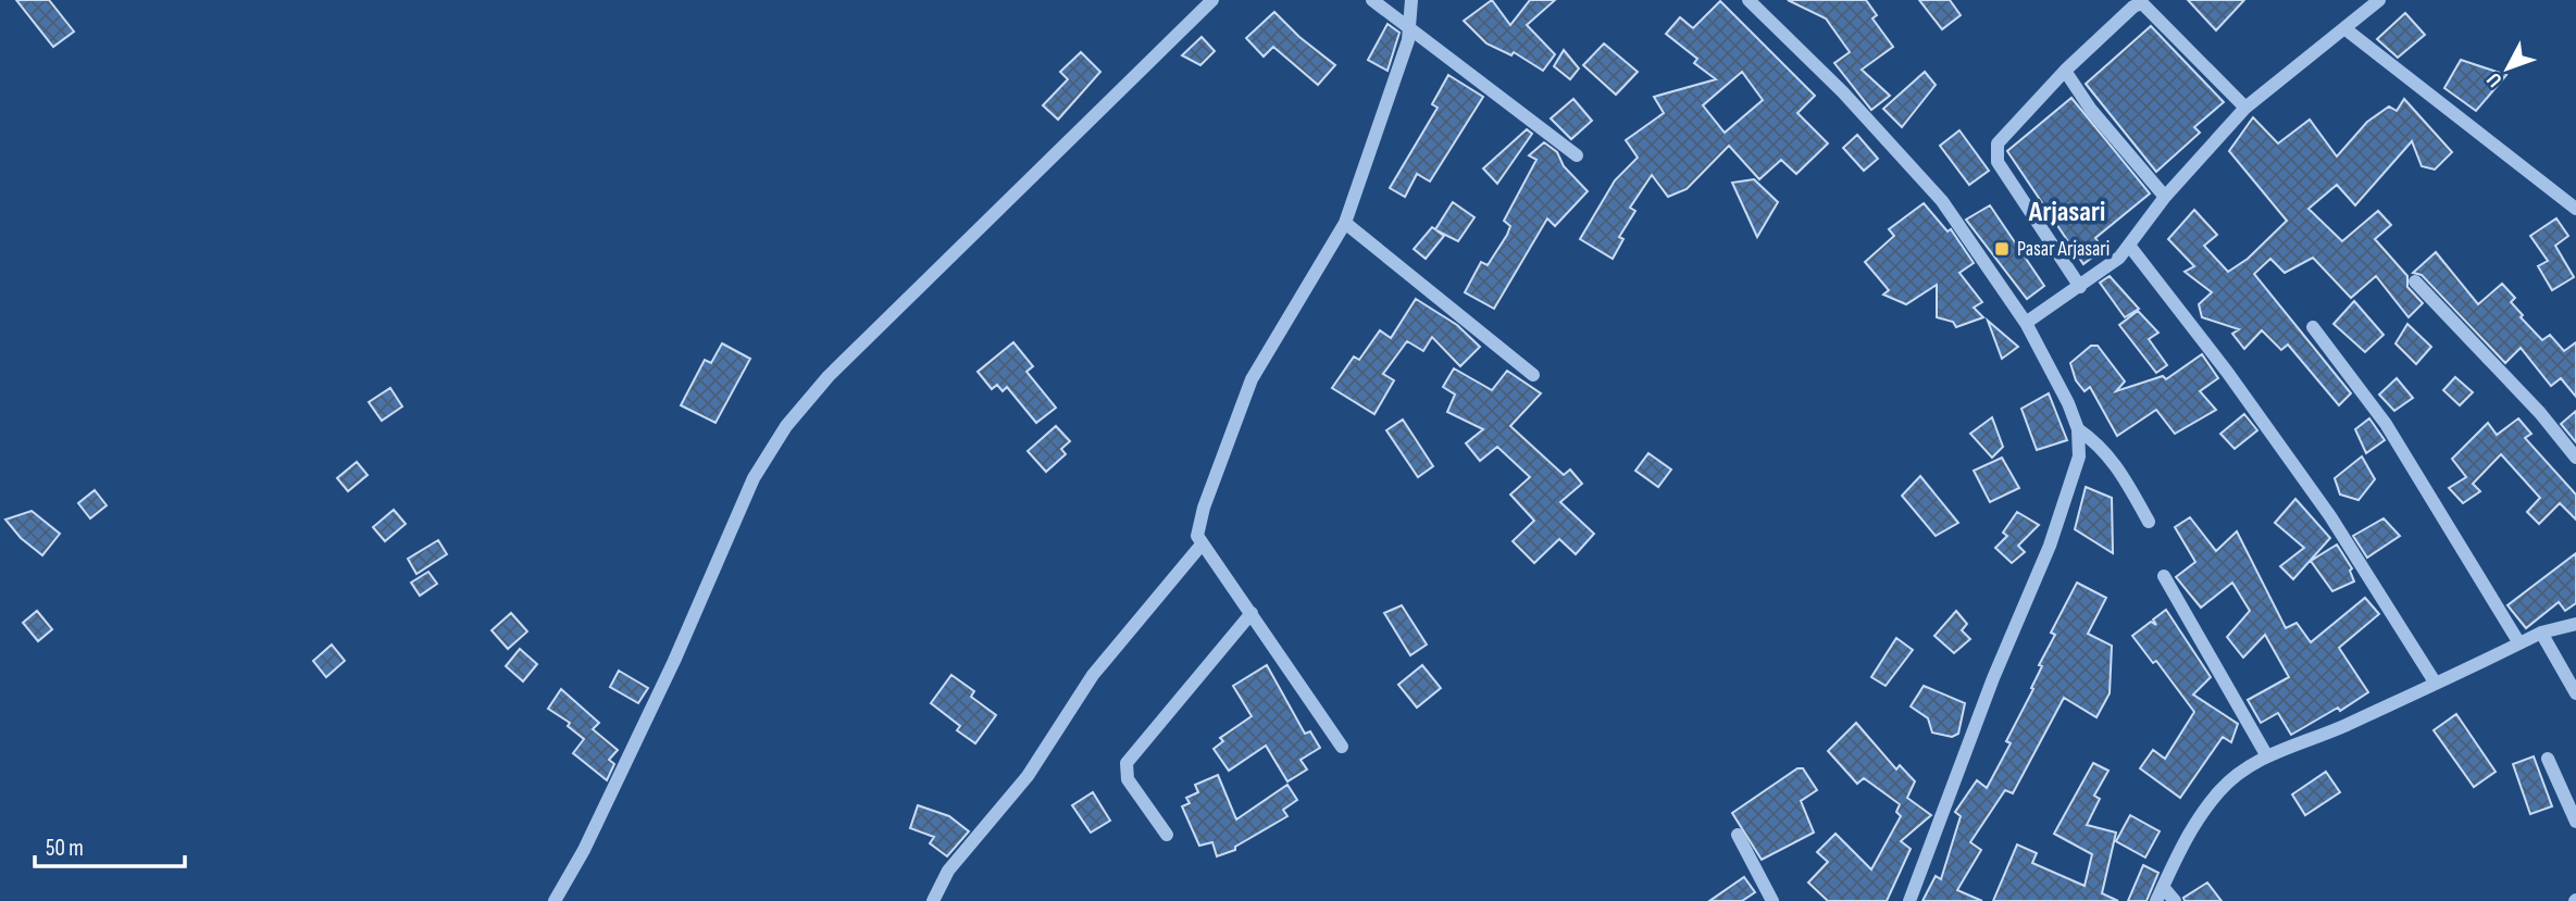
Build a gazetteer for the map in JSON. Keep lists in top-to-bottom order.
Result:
{
  "districts": ["Arjasari"],
  "places": {
    "transit": ["Pasar Arjasari"]
  },
  "scale_bar": "50 m",
  "north": "bottom left"
}
